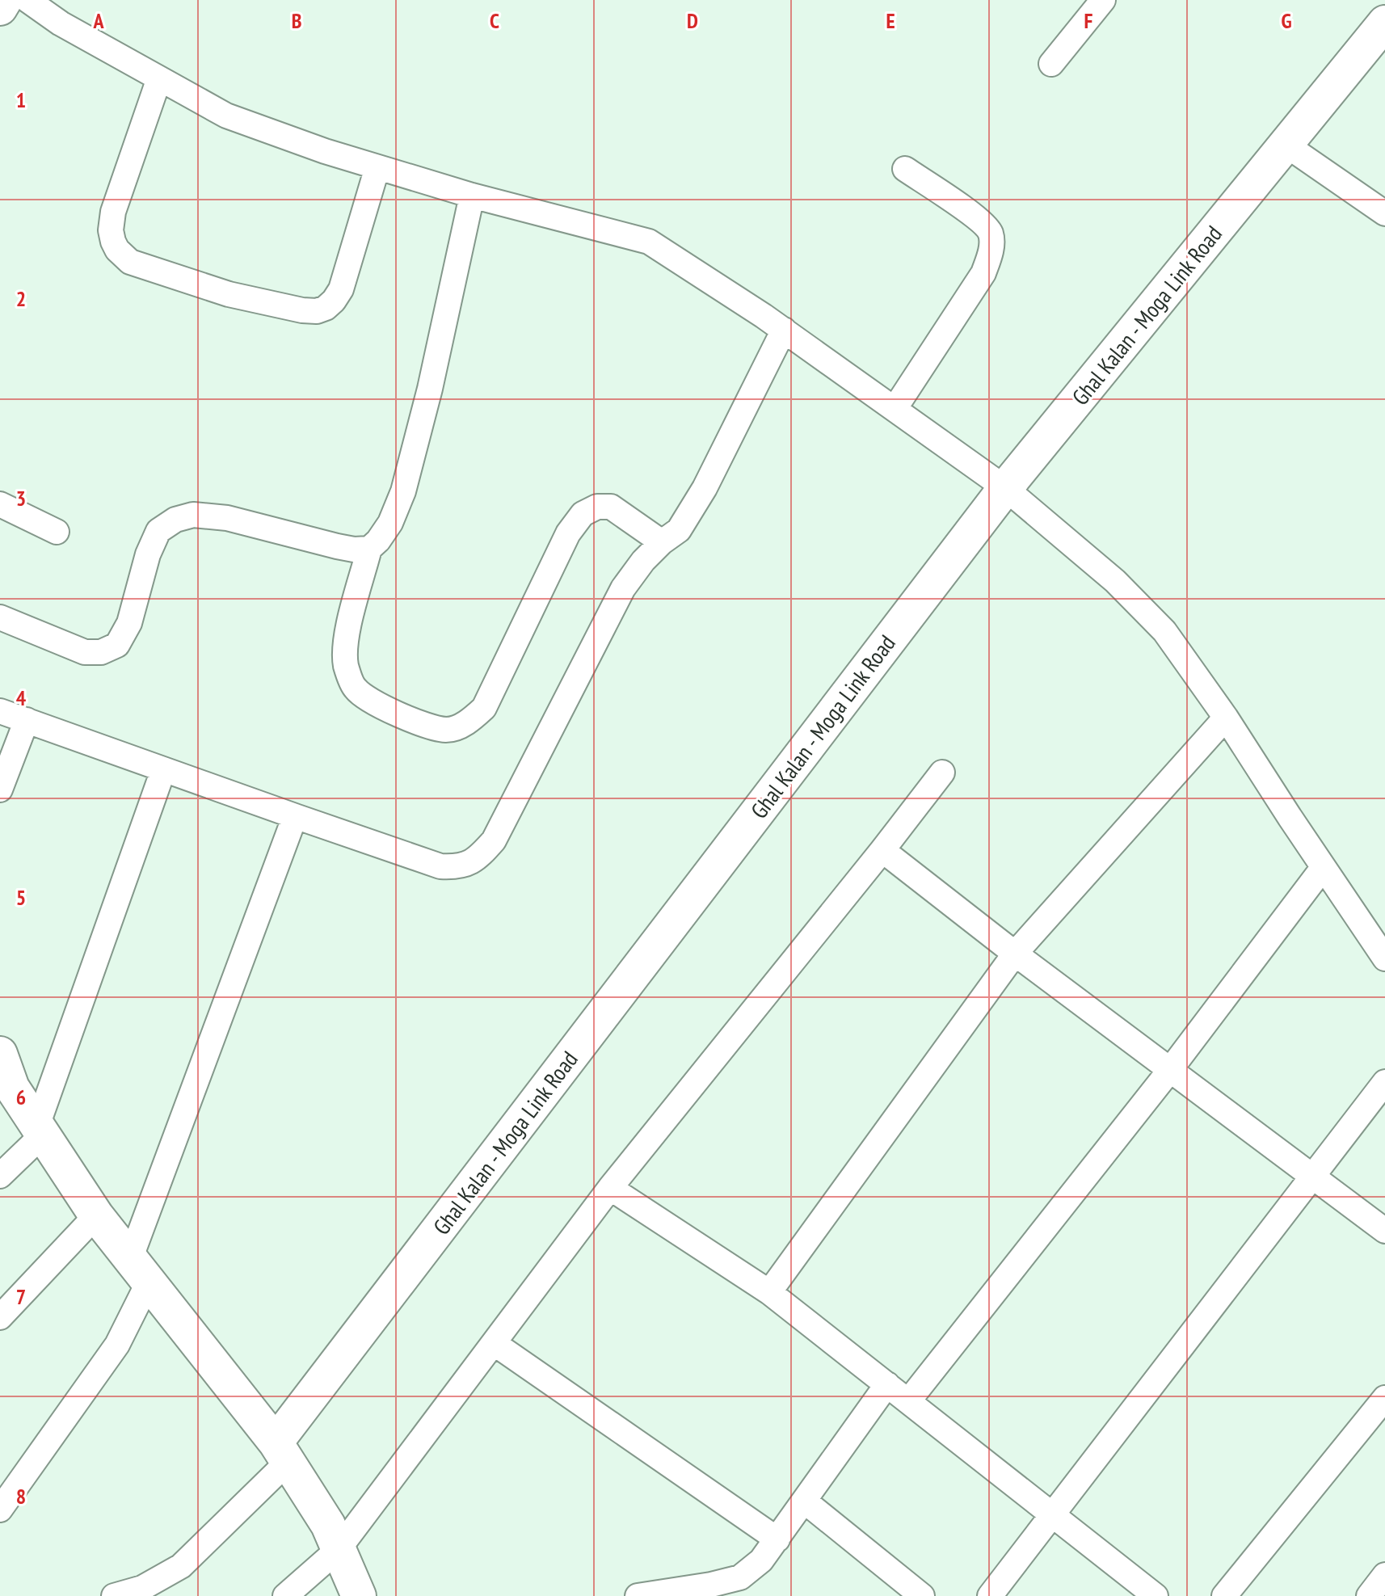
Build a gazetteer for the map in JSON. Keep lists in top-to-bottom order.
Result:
{
  "streets": {
    "street": ["Ghal Kalan - Moga Link Road"]
  },
  "grid": {
    "columns": [
      "A",
      "B",
      "C",
      "D",
      "E",
      "F",
      "G"
    ],
    "rows": [
      "1",
      "2",
      "3",
      "4",
      "5",
      "6",
      "7",
      "8"
    ]
  }
}
